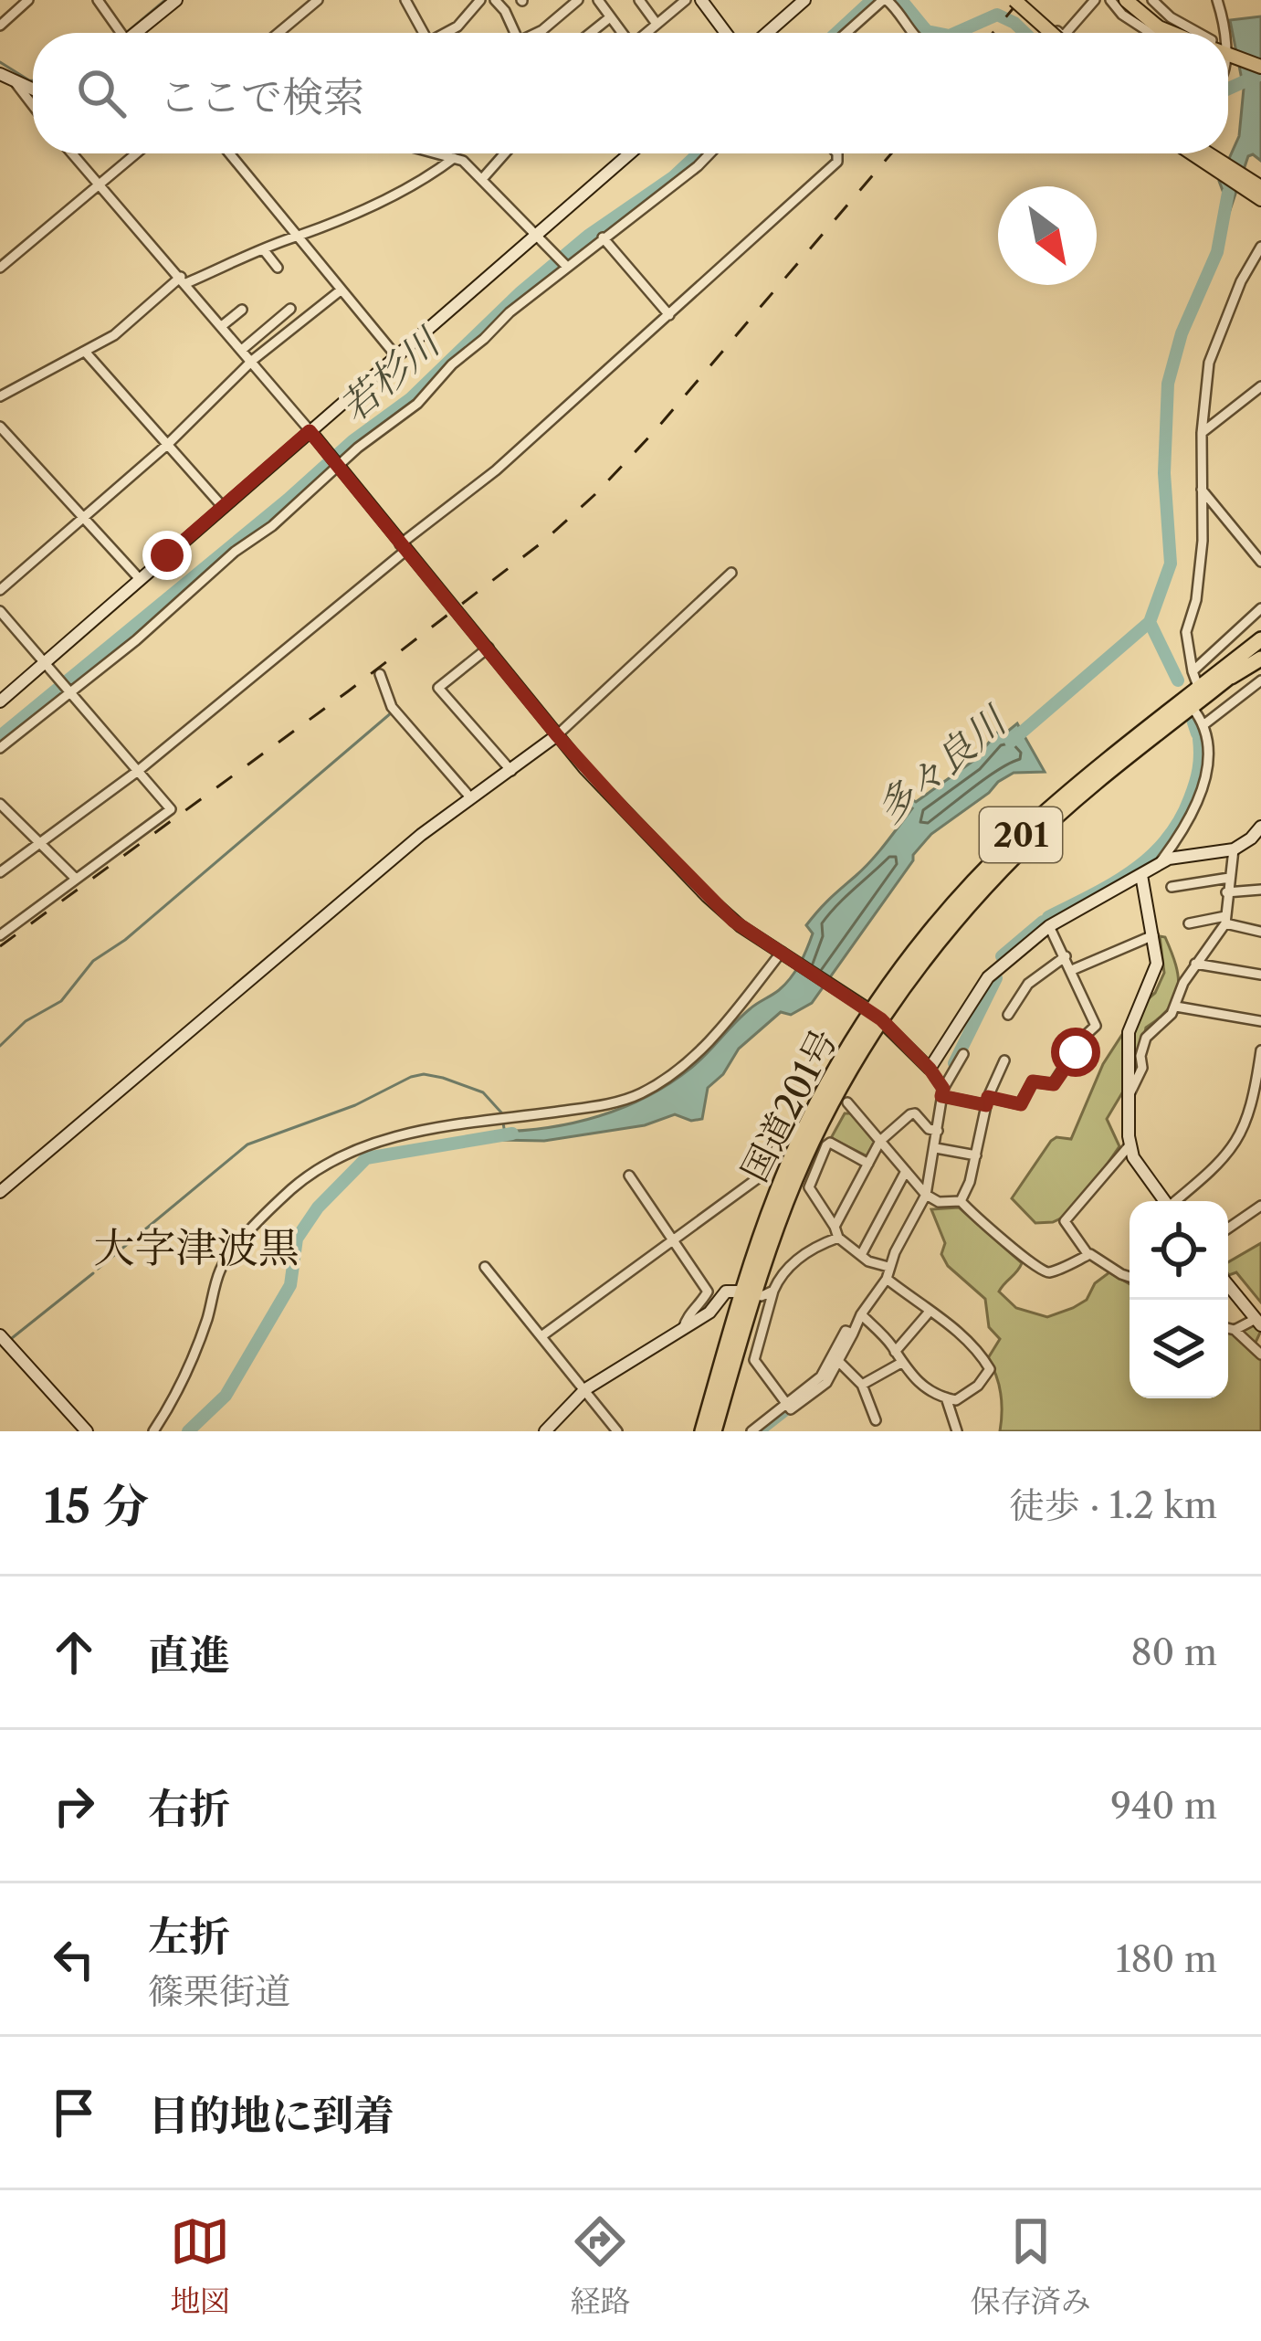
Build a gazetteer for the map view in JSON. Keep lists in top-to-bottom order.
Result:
{
  "streets": {
    "highway": ["201", "国道201号"]
  },
  "crossings": [
    ["201", "国道201号"]
  ],
  "districts": ["大字津波黒"],
  "water": ["若杉川", "多々良川"],
  "north": "bottom right",
  "page": {
    "search": "ここで検索",
    "heading": ["15 分", "徒歩 · 1.2 km"],
    "list": [
      ["直進", "80 m"],
      ["右折", "940 m"],
      ["左折", "篠栗街道", "180 m"],
      "目的地に到着"
    ],
    "nav": ["地図", "経路", "保存済み"]
  }
}
